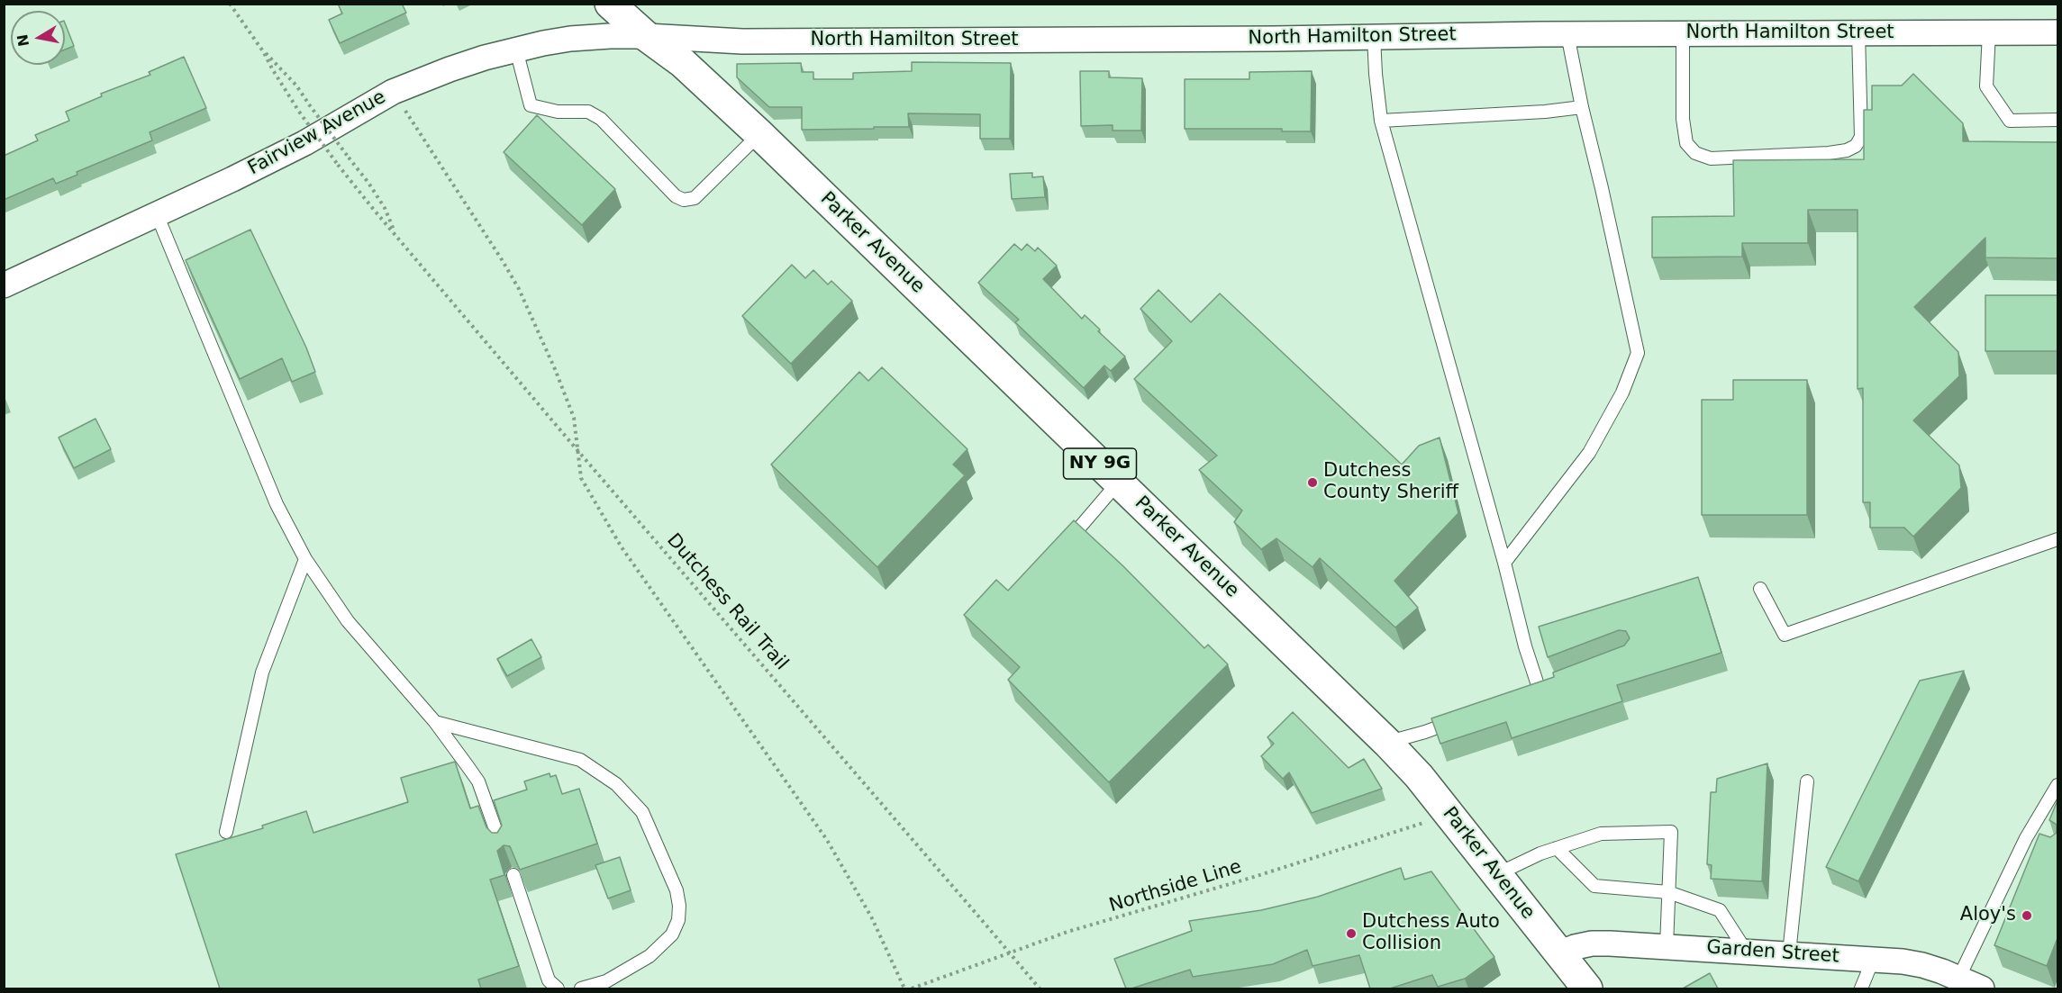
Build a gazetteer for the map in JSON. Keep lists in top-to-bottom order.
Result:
{
  "streets": {
    "main road": ["Parker Avenue", "NY 9G"],
    "street": ["North Hamilton Street", "Fairview Avenue", "Garden Street"],
    "path": ["Dutchess Rail Trail", "Northside Line"]
  },
  "crossings": [
    ["North Hamilton Street", "Fairview Avenue"],
    ["North Hamilton Street", "Parker Avenue"],
    ["Fairview Avenue", "Parker Avenue"],
    ["Parker Avenue", "Northside Line"],
    ["Parker Avenue", "Garden Street"]
  ],
  "places": ["Dutchess County Sheriff", "Aloy's", "Dutchess Auto Collision"],
  "north": "left"
}
